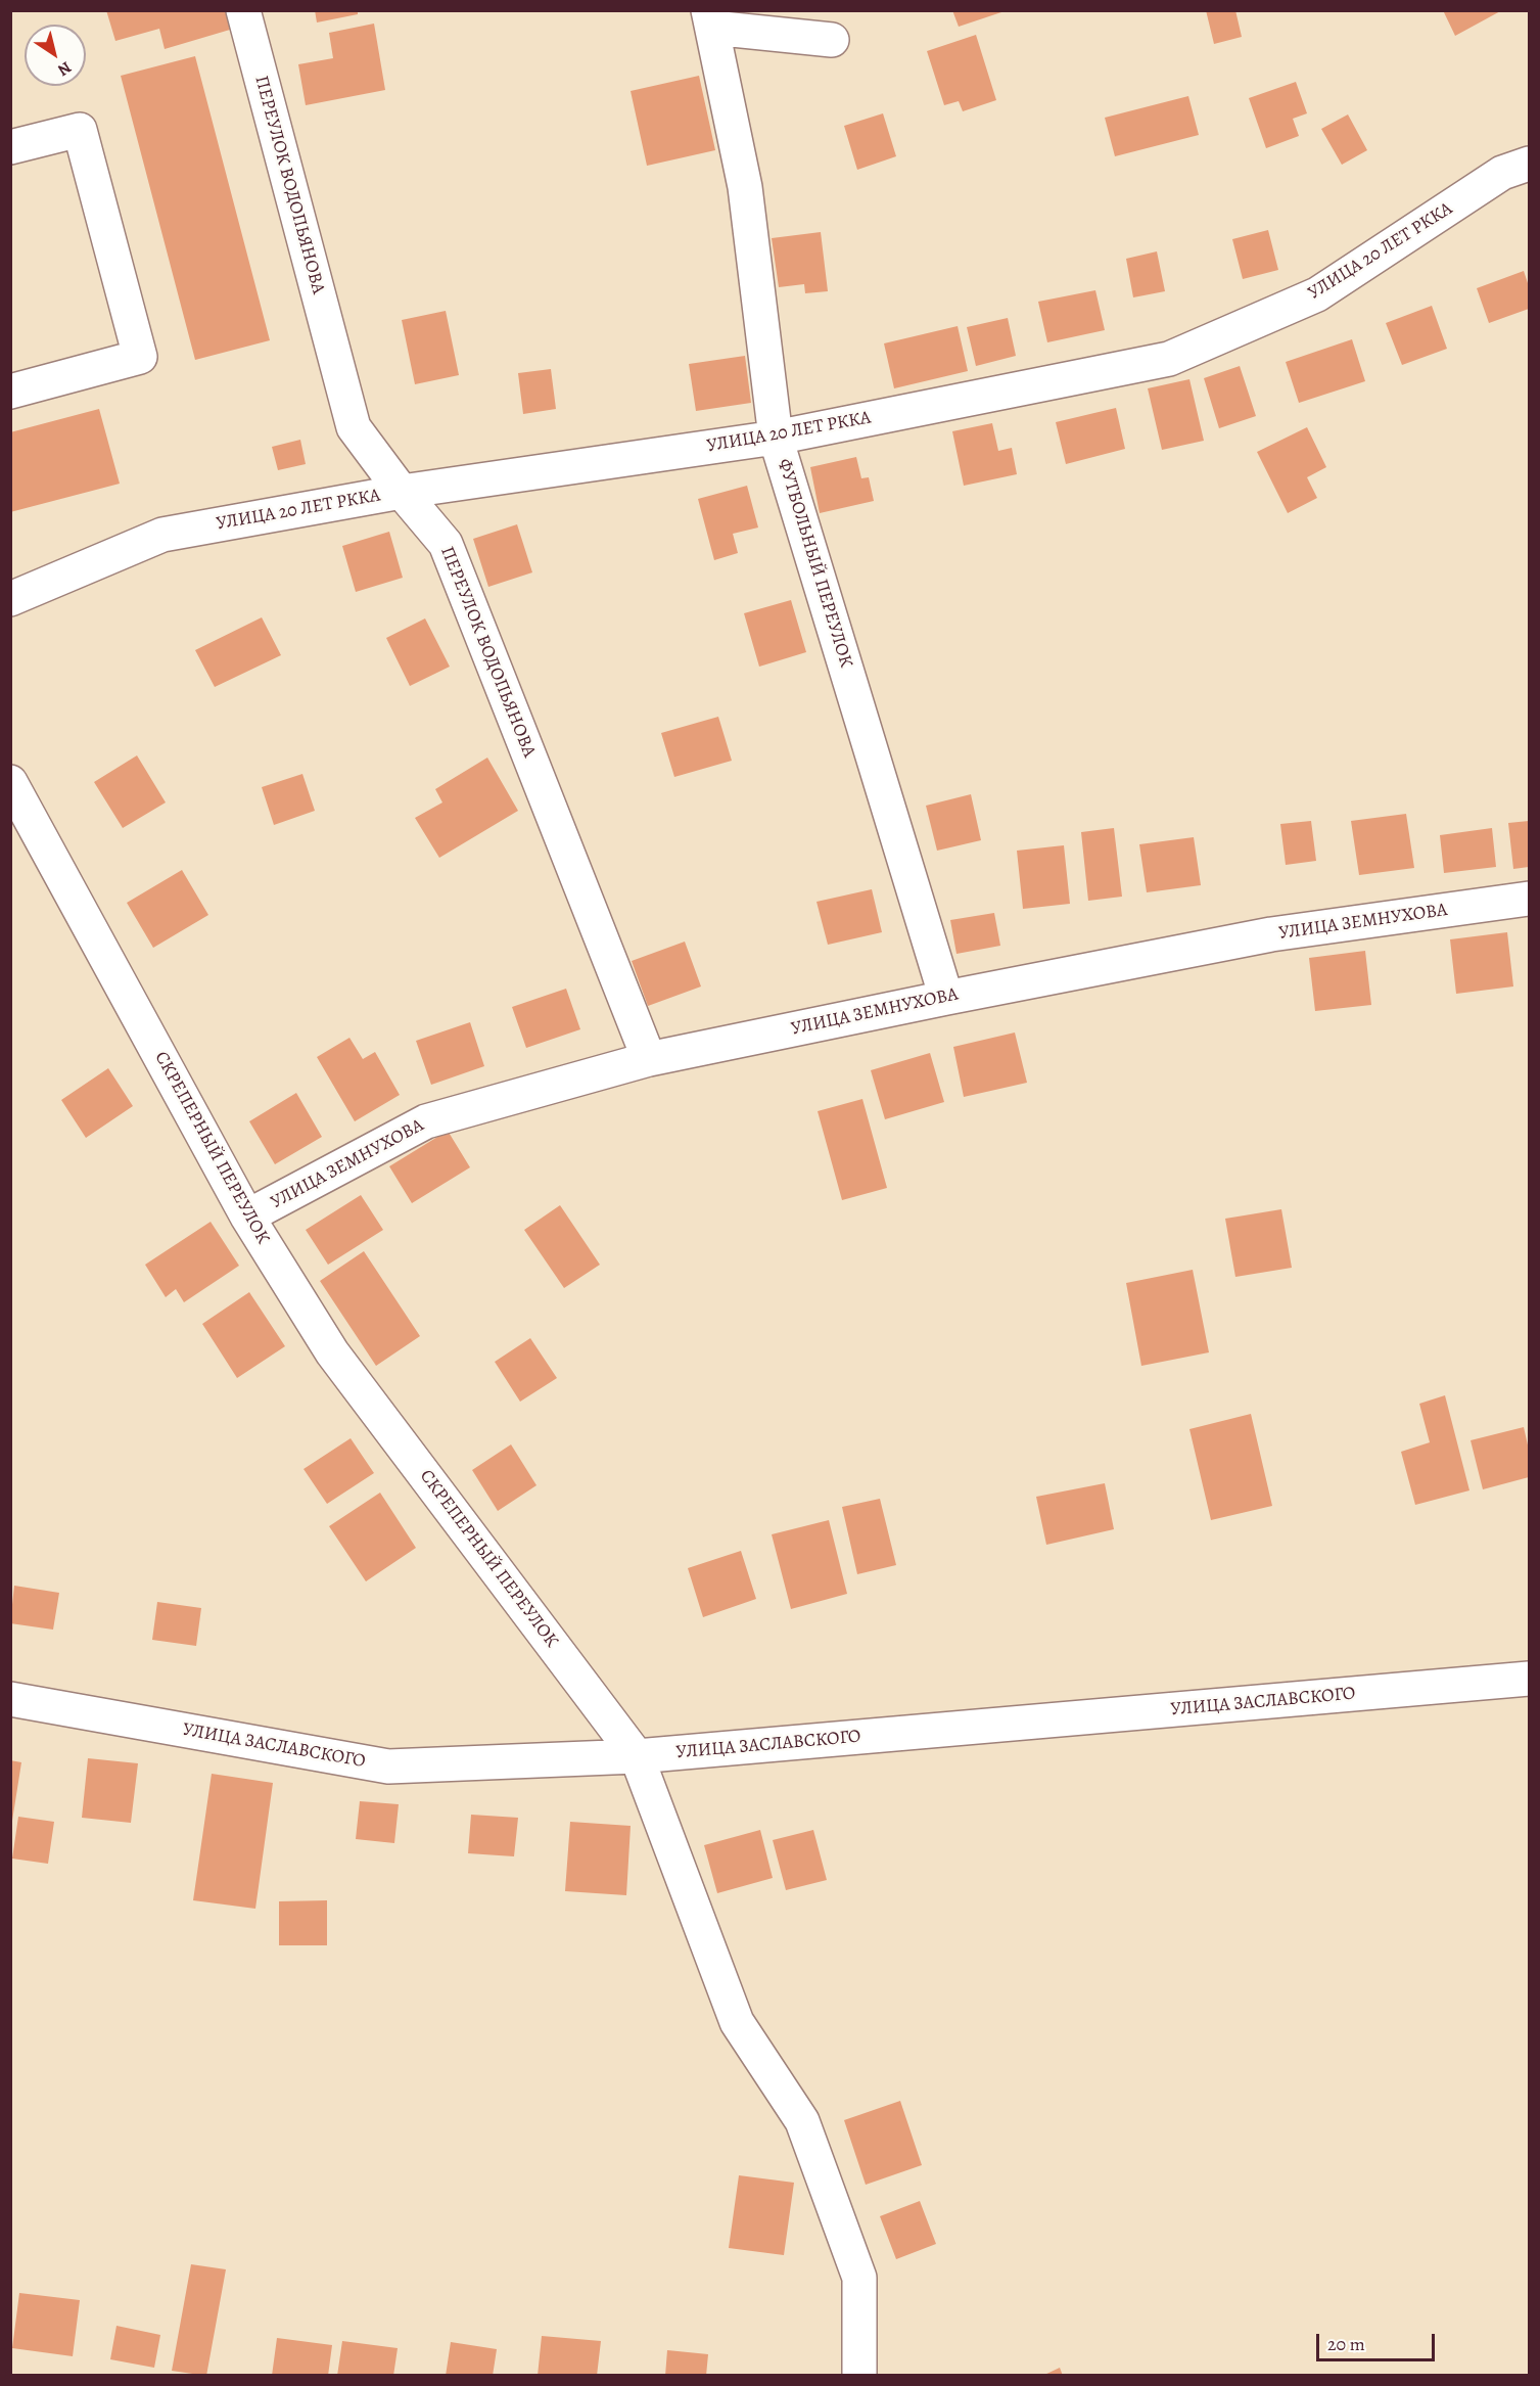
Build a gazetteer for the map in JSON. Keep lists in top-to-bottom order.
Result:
{
  "streets": {
    "street": [
      "ПЕРЕУЛОК ВОДОПЬЯНОВА",
      "УЛИЦА 20 ЛЕТ РККА",
      "ФУТБОЛЬНЫЙ ПЕРЕУЛОК",
      "УЛИЦА ЗЕМНУХОВА",
      "СКРЕПЕРНЫЙ ПЕРЕУЛОК",
      "УЛИЦА ЗАСЛАВСКОГО"
    ]
  },
  "crossings": [
    ["ПЕРЕУЛОК ВОДОПЬЯНОВА", "УЛИЦА 20 ЛЕТ РККА"],
    ["ПЕРЕУЛОК ВОДОПЬЯНОВА", "УЛИЦА ЗЕМНУХОВА"],
    ["УЛИЦА 20 ЛЕТ РККА", "ФУТБОЛЬНЫЙ ПЕРЕУЛОК"],
    ["ФУТБОЛЬНЫЙ ПЕРЕУЛОК", "УЛИЦА ЗЕМНУХОВА"],
    ["УЛИЦА ЗЕМНУХОВА", "СКРЕПЕРНЫЙ ПЕРЕУЛОК"],
    ["СКРЕПЕРНЫЙ ПЕРЕУЛОК", "УЛИЦА ЗАСЛАВСКОГО"]
  ],
  "scale_bar": "20 m",
  "north": "bottom right"
}
